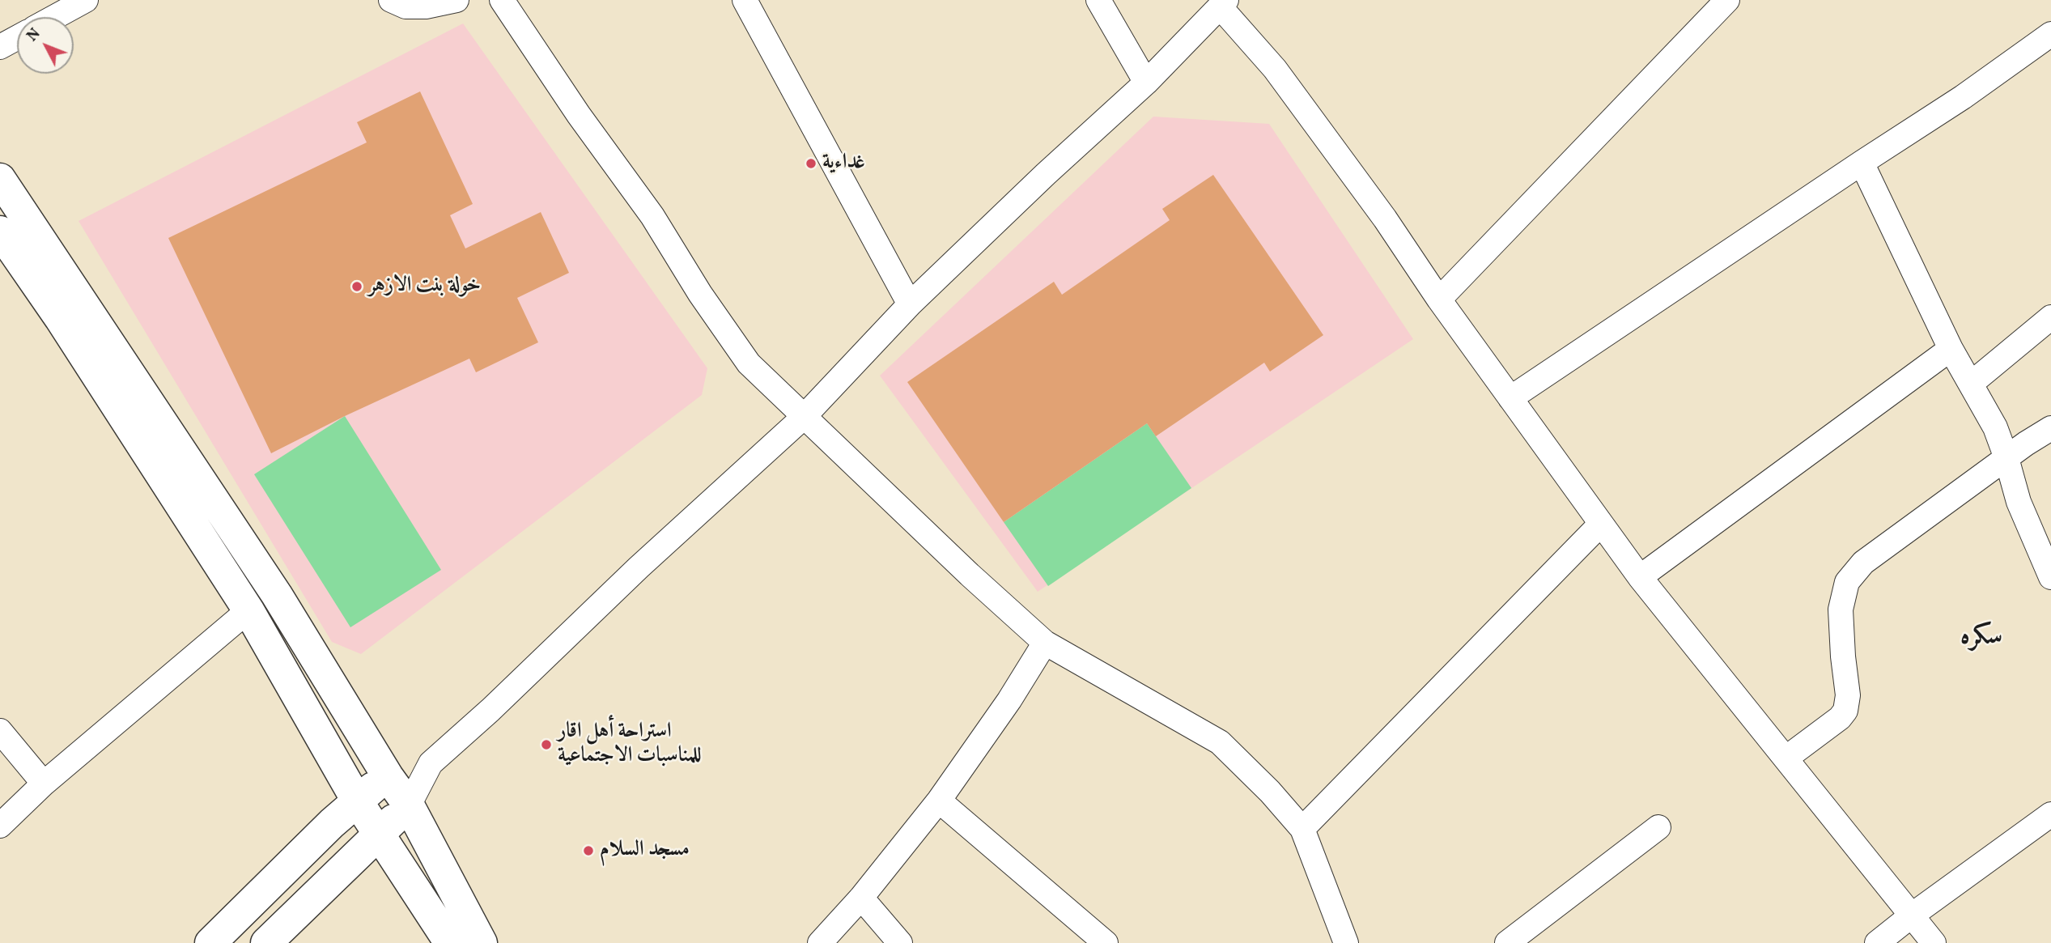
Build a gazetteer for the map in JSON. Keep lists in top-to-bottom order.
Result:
{
  "districts": ["سكره"],
  "places": [
    "غداءية",
    "خولة بنت الازهر",
    "استراحة أهل اقار للمناسبات الاجتماعية",
    "مسجد السلام"
  ],
  "north": "top left"
}
